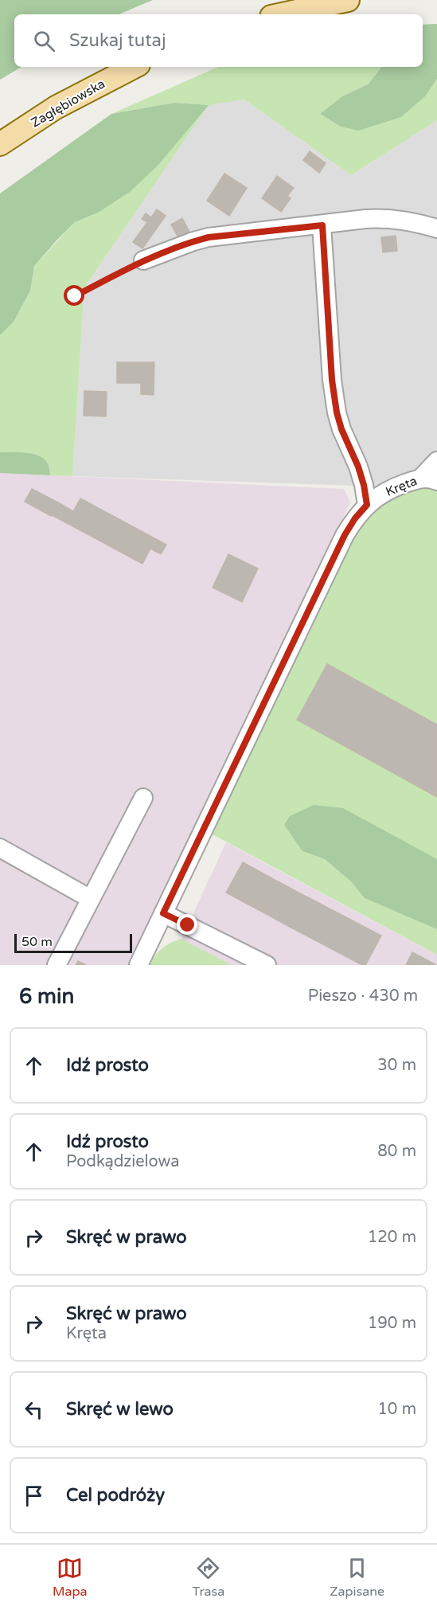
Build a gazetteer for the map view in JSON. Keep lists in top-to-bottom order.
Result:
{
  "streets": {
    "main road": ["Zagłębiowska"],
    "street": ["Kręta"]
  },
  "scale_bar": "50 m",
  "page": {
    "search": "Szukaj tutaj",
    "scale": "50 m",
    "heading": ["6 min", "Pieszo · 430 m"],
    "list": [
      ["Idź prosto", "30 m"],
      ["Idź prosto", "Podkądzielowa", "80 m"],
      ["Skręć w prawo", "120 m"],
      ["Skręć w prawo", "Kręta", "190 m"],
      ["Skręć w lewo", "10 m"],
      "Cel podróży"
    ],
    "nav": ["Mapa", "Trasa", "Zapisane"]
  }
}
